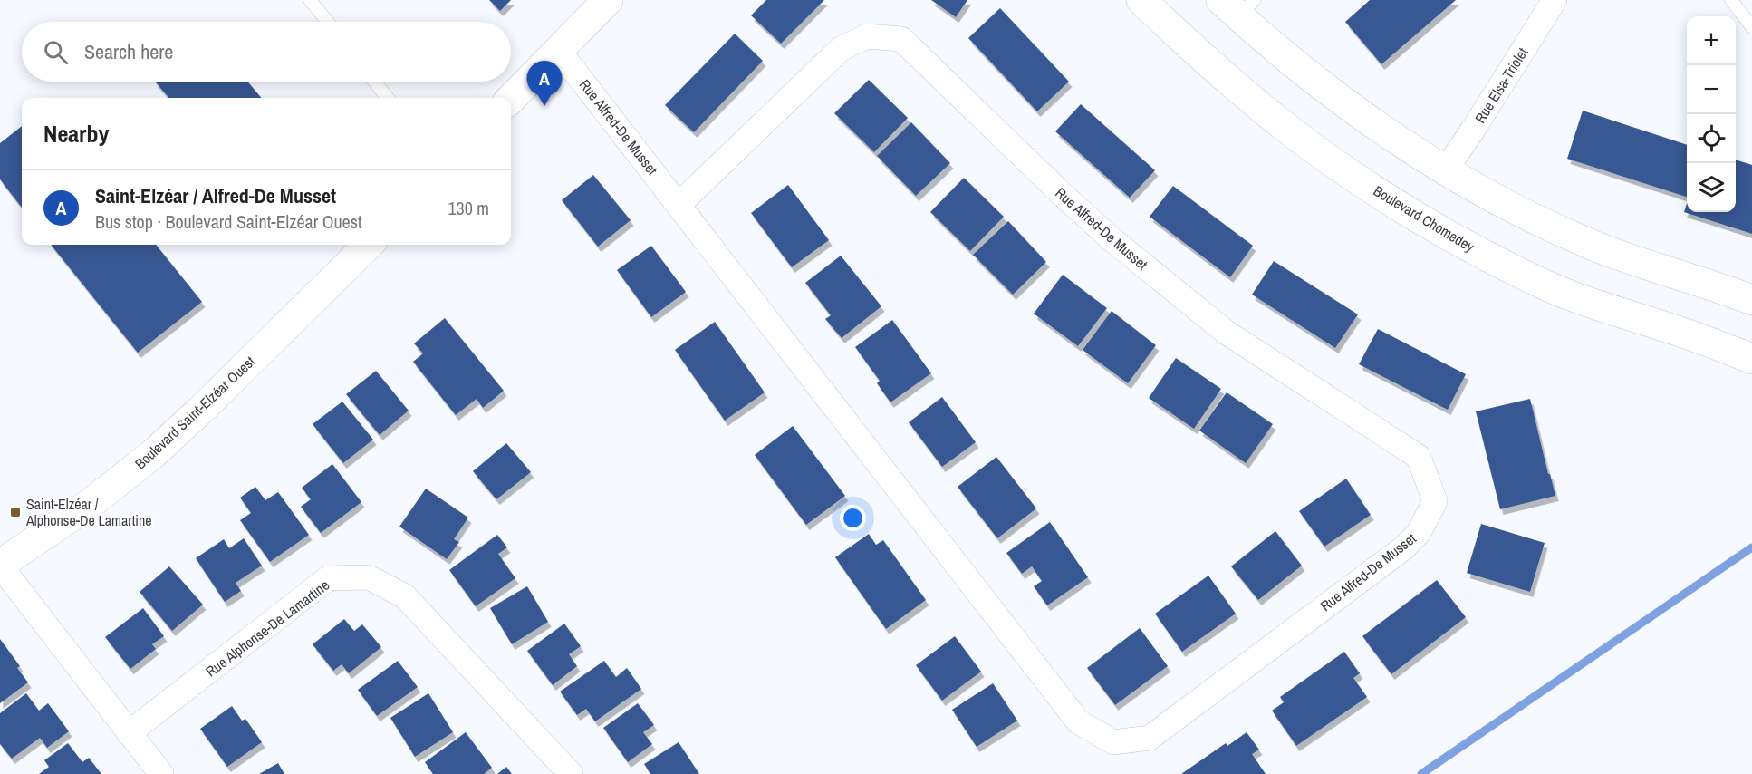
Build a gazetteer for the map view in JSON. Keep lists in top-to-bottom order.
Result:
{
  "streets": {
    "street": [
      "Rue Elsa-Triolet",
      "Rue Alfred-De Musset",
      "Boulevard Chomedey",
      "Boulevard Saint-Elzéar Ouest",
      "Rue Alphonse-De Lamartine"
    ]
  },
  "places": {
    "transit": ["Saint-Elzéar / Alphonse-De Lamartine"]
  },
  "page": {
    "map_buttons": ["+", "−"],
    "search": "Search here",
    "pins": "A",
    "heading": "Nearby",
    "list": [
      {
        "mark": "A",
        "name": "Saint-Elzéar / Alfred-De Musset",
        "note": "Bus stop · Boulevard Saint-Elzéar Ouest",
        "value": "130 m"
      }
    ]
  }
}
